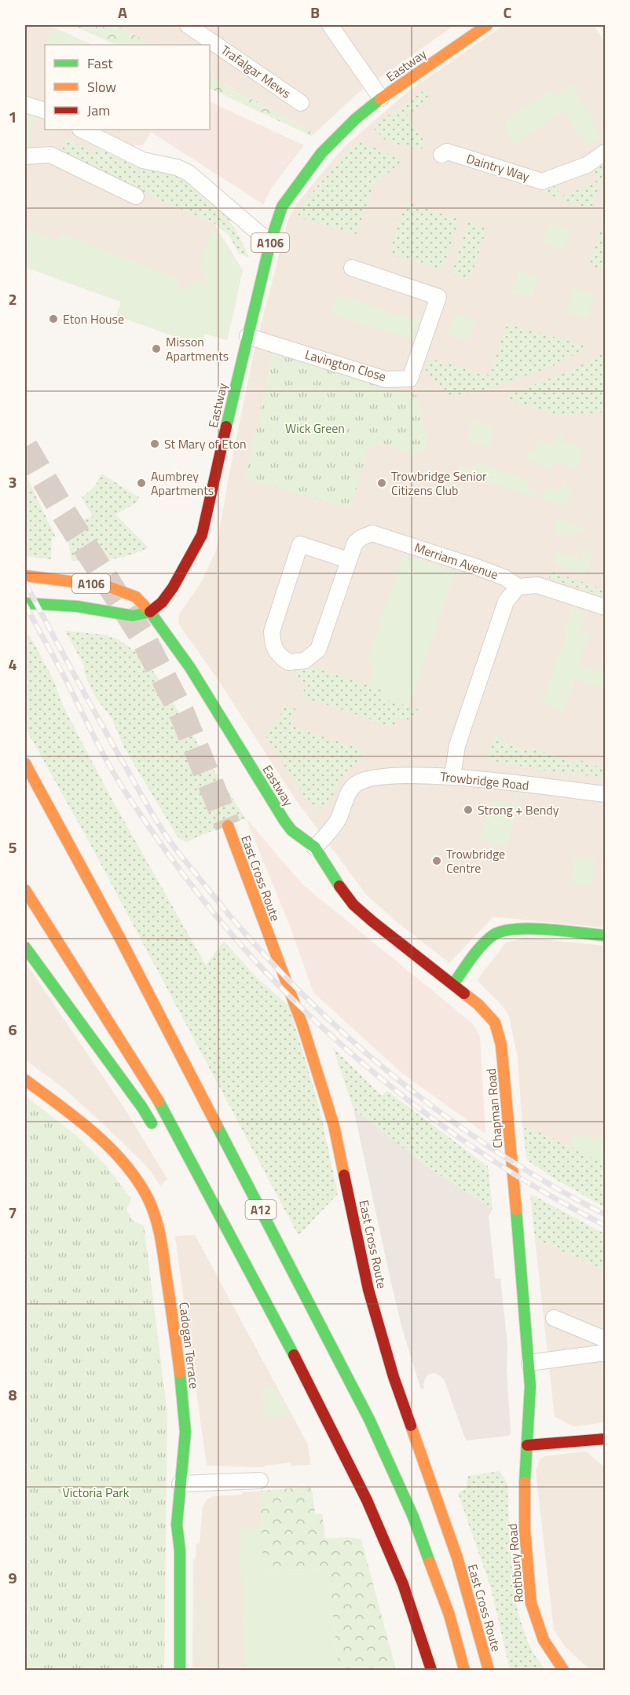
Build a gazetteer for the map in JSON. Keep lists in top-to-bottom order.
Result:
{
  "streets": {
    "main road": [
      "Eastway",
      "A106",
      "East Cross Route",
      "Chapman Road",
      "A12",
      "Cadogan Terrace",
      "Rothbury Road"
    ],
    "street": [
      "Trafalgar Mews",
      "Daintry Way",
      "Lavington Close",
      "Merriam Avenue",
      "Trowbridge Road"
    ]
  },
  "crossings": [
    ["Eastway", "A106"],
    ["Eastway", "Lavington Close"],
    ["Eastway", "Trowbridge Road"],
    ["Eastway", "Chapman Road"],
    ["Trowbridge Road", "Chapman Road"],
    ["Chapman Road", "Rothbury Road"]
  ],
  "parks": ["Wick Green", "Victoria Park"],
  "places": [
    "Eton House",
    "Misson Apartments",
    "St Mary of Eton",
    "Aumbrey Apartments",
    "Trowbridge Senior Citizens Club",
    "Strong + Bendy",
    "Trowbridge Centre"
  ],
  "legend": ["Fast", "Slow", "Jam"],
  "grid": {
    "columns": ["A", "B", "C"],
    "rows": [
      "1",
      "2",
      "3",
      "4",
      "5",
      "6",
      "7",
      "8",
      "9"
    ]
  }
}
